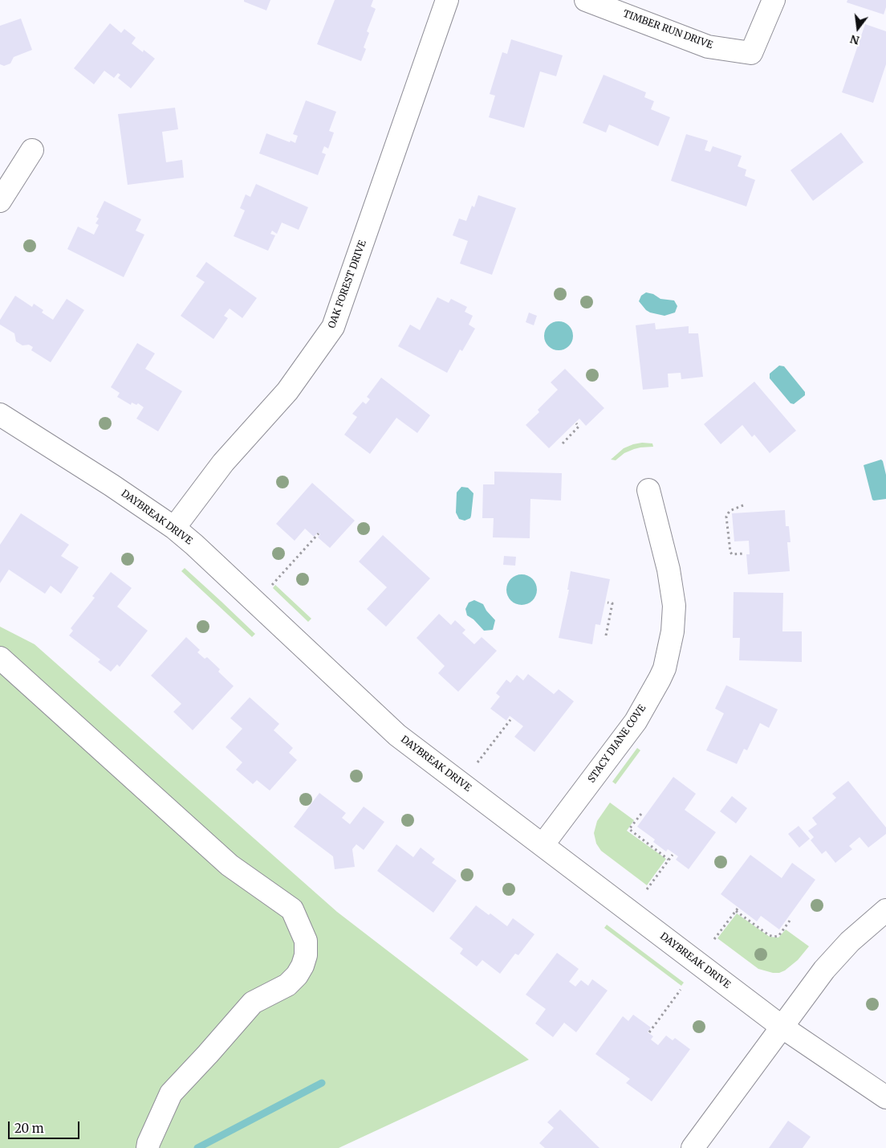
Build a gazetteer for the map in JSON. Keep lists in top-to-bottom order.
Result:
{
  "streets": {
    "street": [
      "TIMBER RUN DRIVE",
      "OAK FOREST DRIVE",
      "DAYBREAK DRIVE",
      "STACY DIANE COVE"
    ]
  },
  "crossings": [
    ["OAK FOREST DRIVE", "DAYBREAK DRIVE"],
    ["DAYBREAK DRIVE", "STACY DIANE COVE"]
  ],
  "scale_bar": "20 m",
  "north": "bottom"
}
